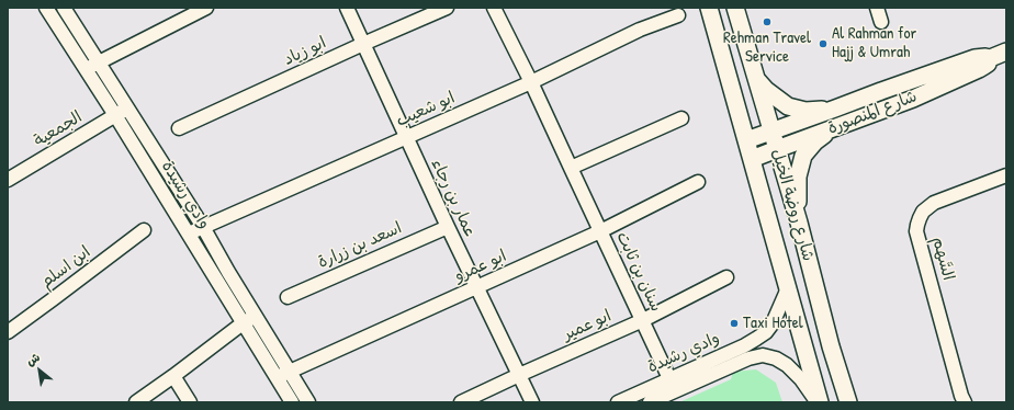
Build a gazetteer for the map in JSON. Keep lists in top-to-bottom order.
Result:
{
  "streets": {
    "main road": ["شارع المنصورة", "شارع روضة الخيل"],
    "street": [
      "ابو زياد",
      "ابو شعيب",
      "الجمعية",
      "وادي رشيدة",
      "عمار بن رجاء",
      "اسعد بن زرارة",
      "السَّهم",
      "ابو عمرو",
      "ابن اسلم",
      "سنان بن ثابت",
      "ابو عمير"
    ]
  },
  "crossings": [
    ["ابو زياد", "عمار بن رجاء"],
    ["ابو شعيب", "وادي رشيدة"],
    ["ابو شعيب", "عمار بن رجاء"],
    ["ابو شعيب", "سنان بن ثابت"],
    ["شارع المنصورة", "شارع روضة الخيل"],
    ["الجمعية", "وادي رشيدة"],
    ["وادي رشيدة", "شارع روضة الخيل"],
    ["وادي رشيدة", "ابو عمرو"],
    ["وادي رشيدة", "سنان بن ثابت"],
    ["عمار بن رجاء", "اسعد بن زرارة"],
    ["عمار بن رجاء", "ابو عمرو"],
    ["عمار بن رجاء", "ابو عمير"],
    ["ابو عمرو", "سنان بن ثابت"],
    ["سنان بن ثابت", "ابو عمير"]
  ],
  "places": ["Rehman Travel Service", "Al Rahman for Hajj & Umrah", "Taxi Hotel"],
  "north": "top left"
}
